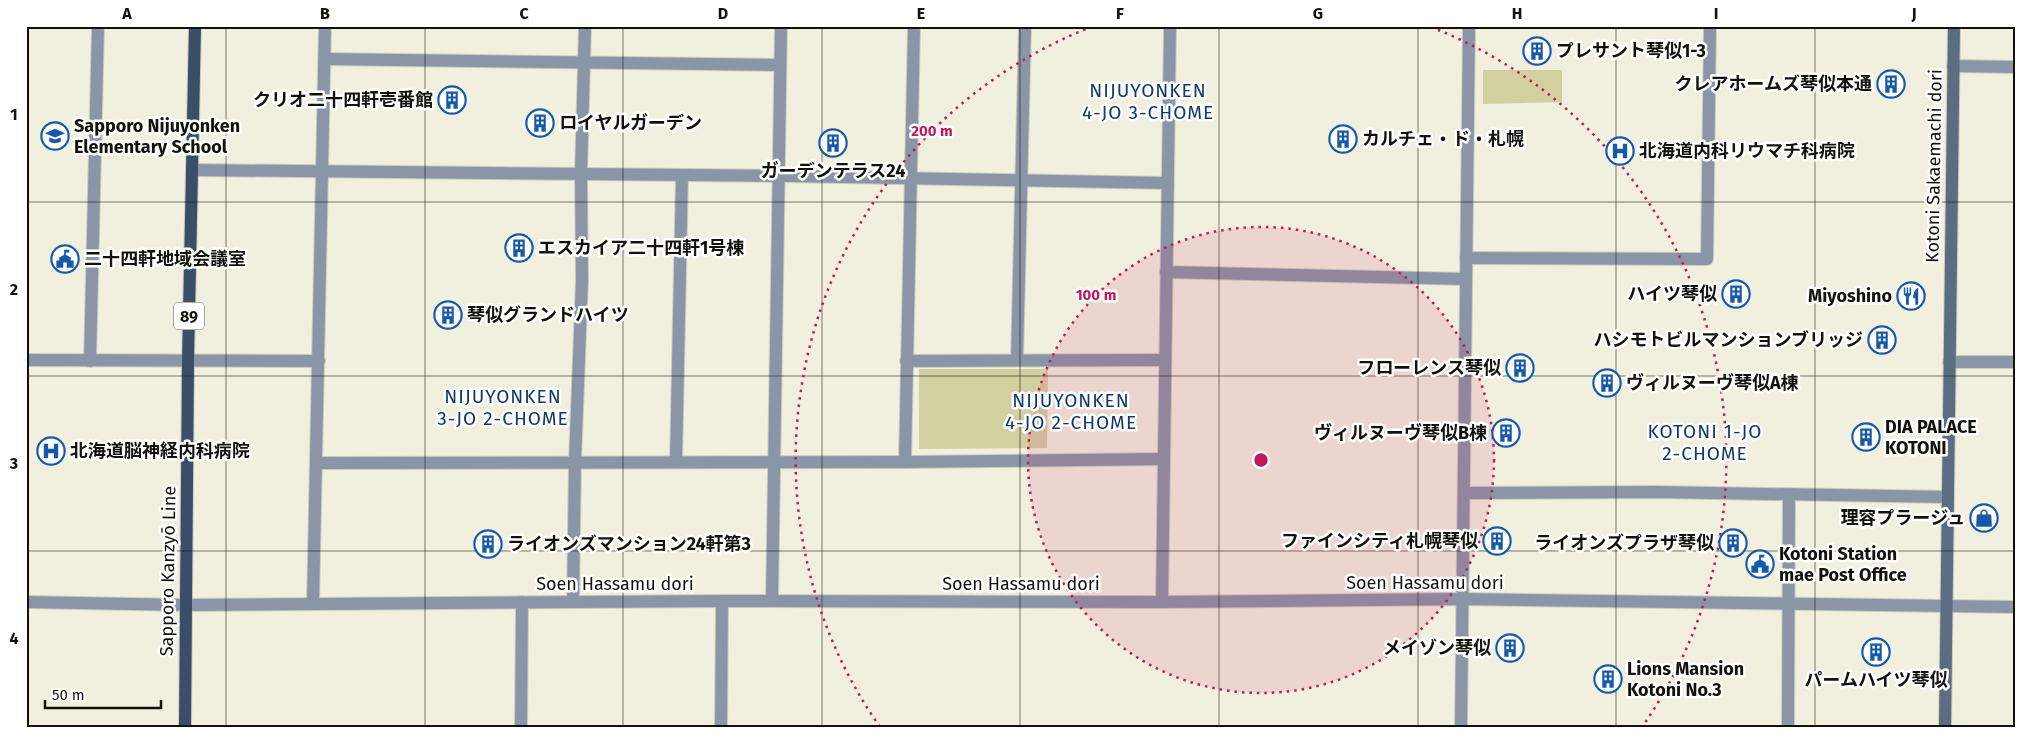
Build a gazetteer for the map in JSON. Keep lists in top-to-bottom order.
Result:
{
  "streets": {
    "main road": ["Kotoni Sakaemachi dori", "89", "Sapporo Kanzyō Line"],
    "street": ["Soen Hassamu dori"]
  },
  "crossings": [
    ["Kotoni Sakaemachi dori", "Soen Hassamu dori"],
    ["Sapporo Kanzyō Line", "Soen Hassamu dori"]
  ],
  "districts": [
    "NIJUYONKEN 4-JO 3-CHOME",
    "NIJUYONKEN 3-JO 2-CHOME",
    "NIJUYONKEN 4-JO 2-CHOME",
    "KOTONI 1-JO 2-CHOME"
  ],
  "places": {
    "building": [
      "プレサント琴似1-3",
      "クレアホームズ琴似本通",
      "クリオ二十四軒壱番館",
      "ロイヤルガーデン",
      "カルチェ・ド・札幌",
      "ガーデンテラス24",
      "エスカイア二十四軒1号棟",
      "ハイツ琴似",
      "琴似グランドハイツ",
      "ハシモトビルマンションブリッジ",
      "フローレンス琴似",
      "ヴィルヌーヴ琴似A棟",
      "ヴィルヌーヴ琴似B棟",
      "DIA PALACE KOTONI",
      "ファインシティ札幌琴似",
      "ライオンズプラザ琴似",
      "ライオンズマンション24軒第3",
      "メイゾン琴似",
      "パームハイツ琴似",
      "Lions Mansion Kotoni No.3"
    ],
    "school or university": ["Sapporo Nijuyonken Elementary School"],
    "hospital": ["北海道内科リウマチ科病院", "北海道脳神経内科病院"],
    "public building": ["二十四軒地域会議室", "Kotoni Station mae Post Office"],
    "restaurant": ["Miyoshino"],
    "shop": ["理容プラージュ"]
  },
  "scale_bar": "50 m",
  "grid": {
    "columns": [
      "A",
      "B",
      "C",
      "D",
      "E",
      "F",
      "G",
      "H",
      "I",
      "J"
    ],
    "rows": [
      "1",
      "2",
      "3",
      "4"
    ]
  },
  "rings": ["200 m", "100 m"]
}
